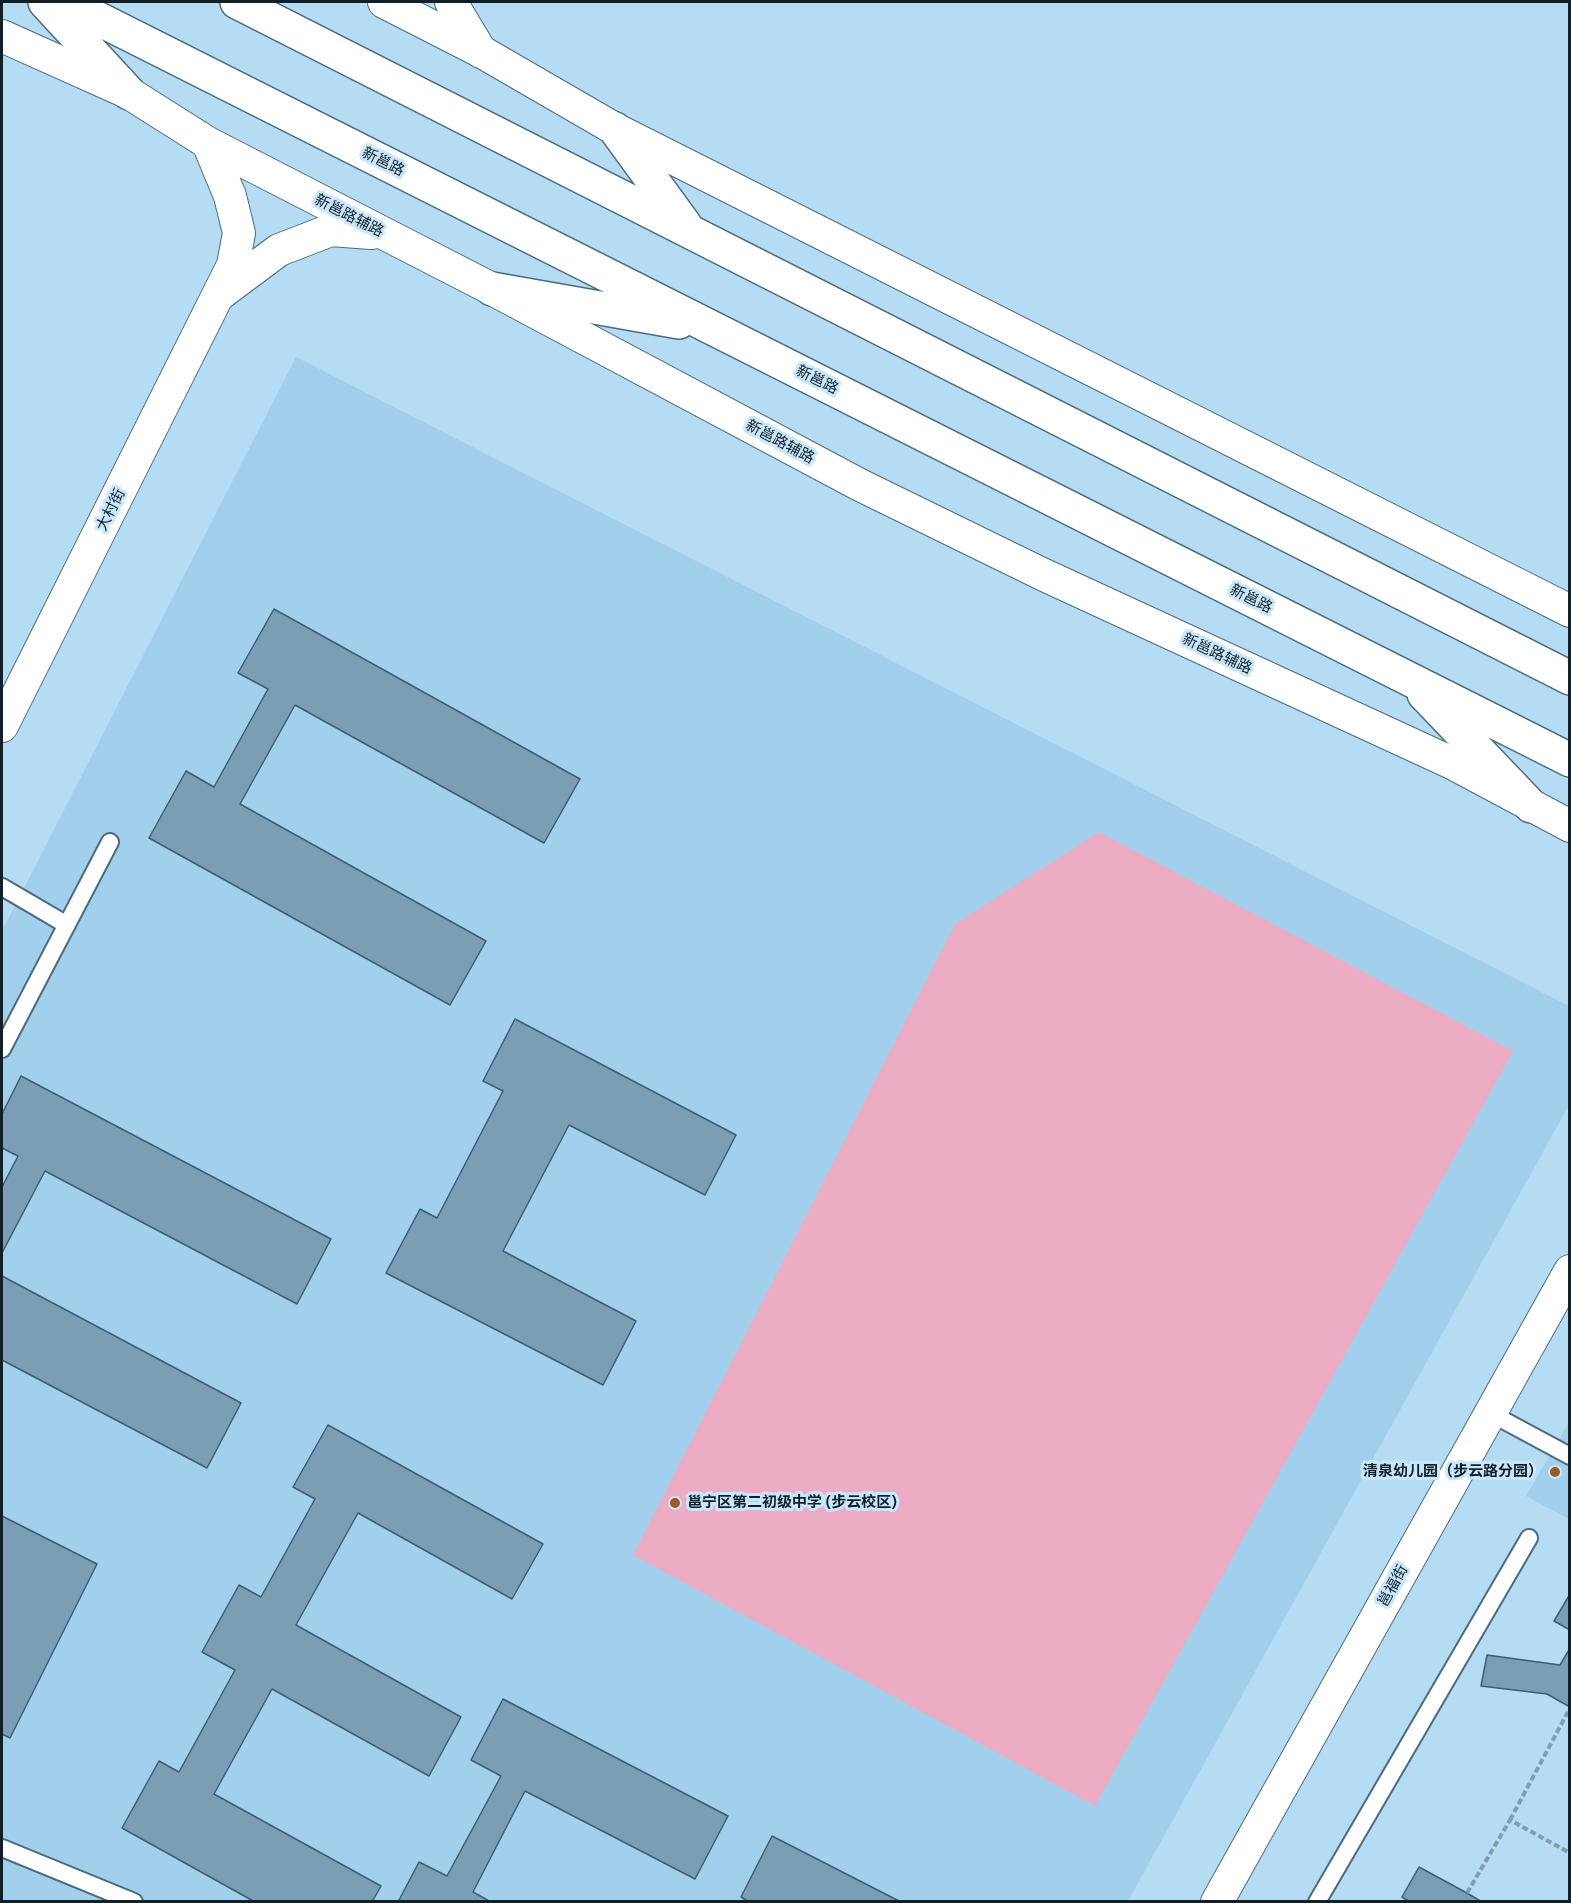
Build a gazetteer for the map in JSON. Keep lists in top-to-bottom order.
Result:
{
  "streets": {
    "main road": ["新邕路"],
    "street": ["新邕路辅路", "大村街", "邕福街"]
  },
  "crossings": [
    ["新邕路辅路", "大村街"]
  ],
  "places": ["清泉幼儿园（步云路分园）", "邕宁区第二初级中学 (步云校区)"]
}
